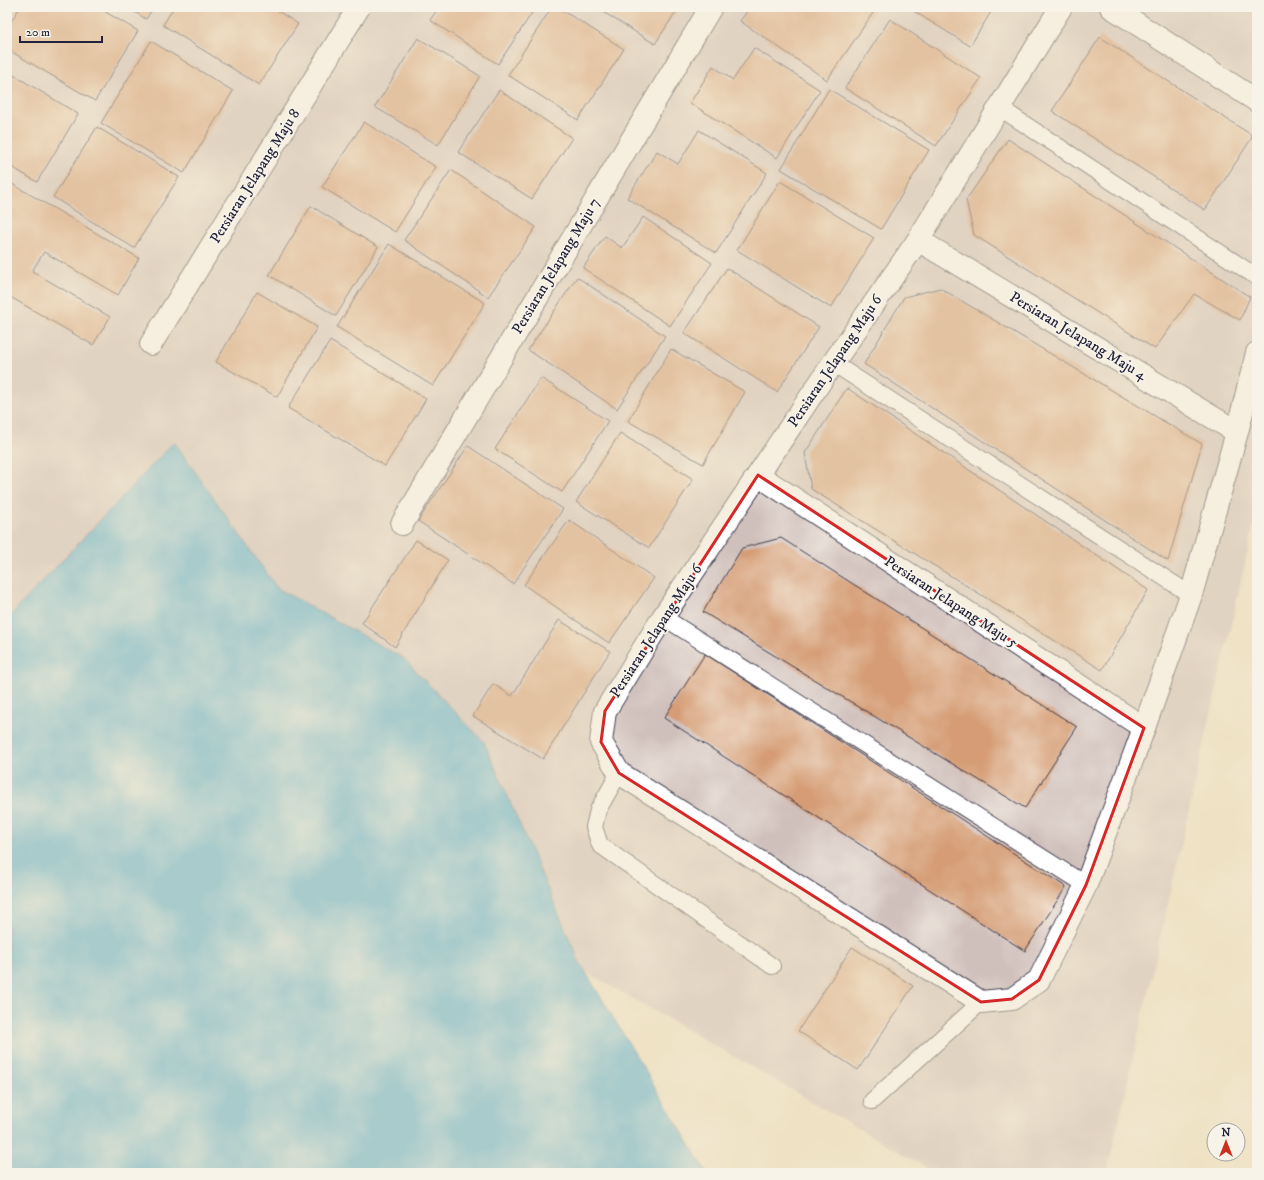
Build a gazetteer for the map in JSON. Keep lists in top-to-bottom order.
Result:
{
  "streets": {
    "street": [
      "Persiaran Jelapang Maju 8",
      "Persiaran Jelapang Maju 7",
      "Persiaran Jelapang Maju 4",
      "Persiaran Jelapang Maju 6",
      "Persiaran Jelapang Maju 5"
    ]
  },
  "crossings": [
    ["Persiaran Jelapang Maju 4", "Persiaran Jelapang Maju 6"],
    ["Persiaran Jelapang Maju 6", "Persiaran Jelapang Maju 5"]
  ],
  "scale_bar": "20 m",
  "north": "top"
}
